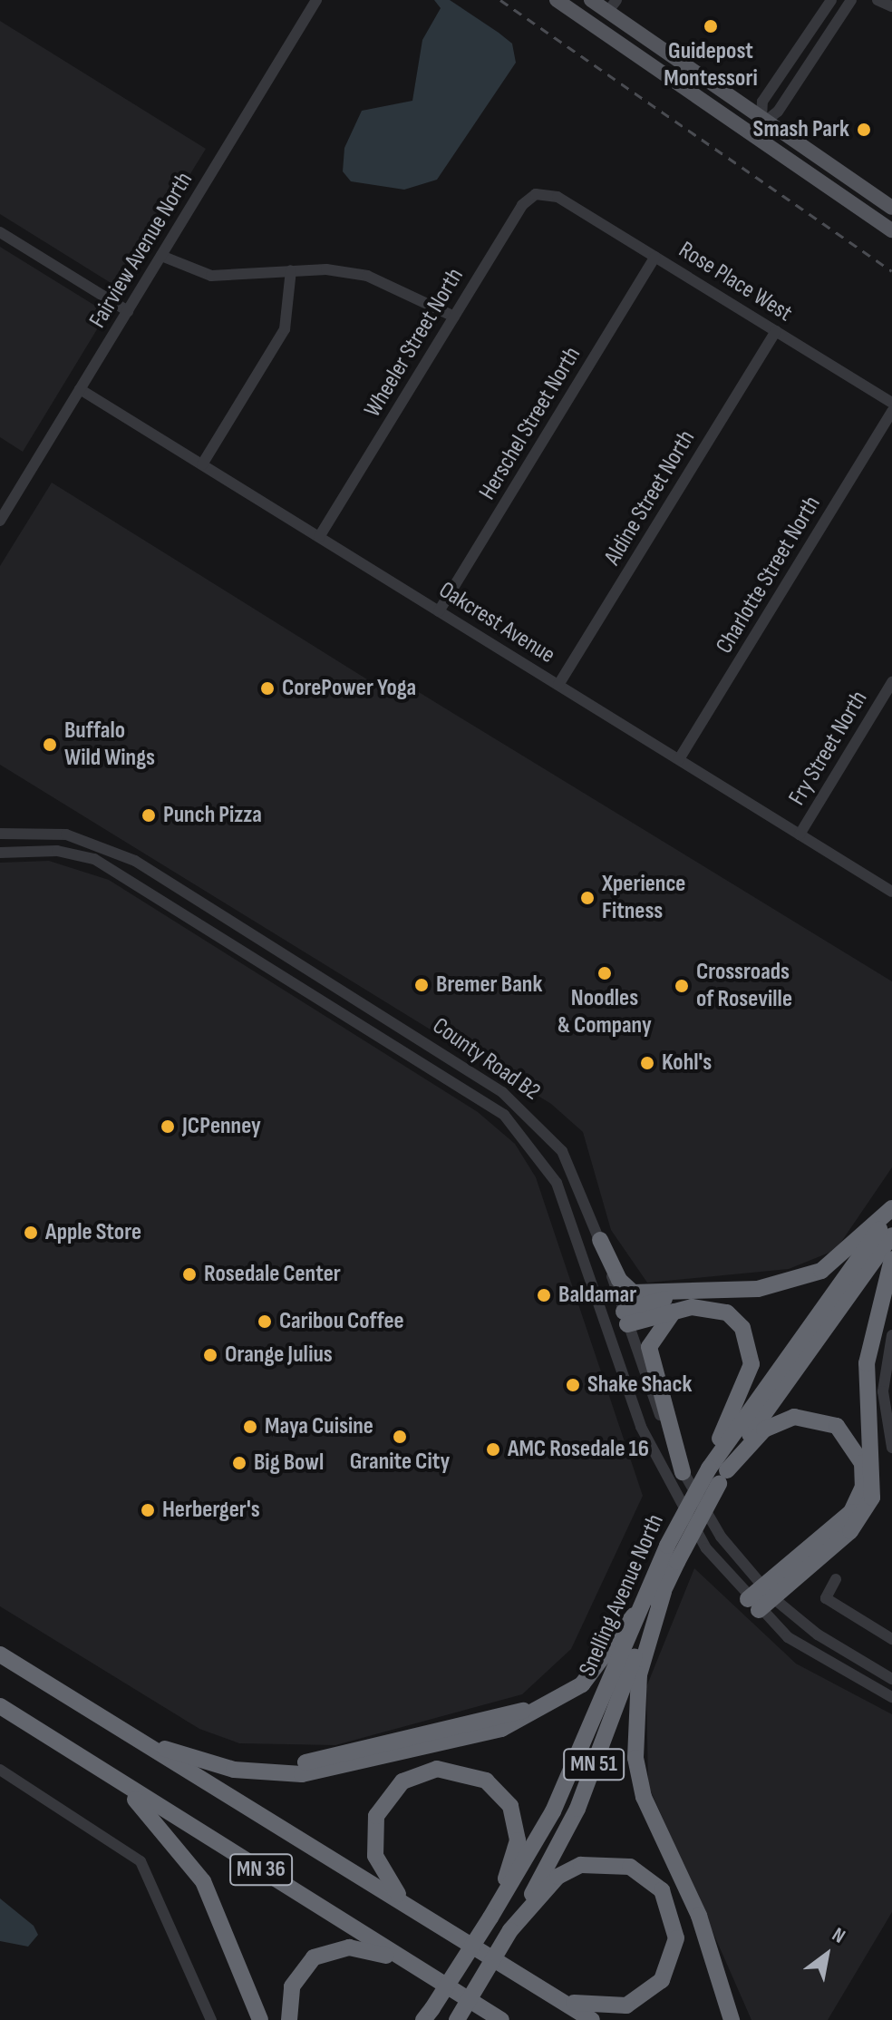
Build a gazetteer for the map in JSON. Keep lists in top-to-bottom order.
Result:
{
  "streets": {
    "highway": ["Snelling Avenue North", "MN 51", "MN 36"],
    "street": [
      "Fairview Avenue North",
      "Rose Place West",
      "Wheeler Street North",
      "Herschel Street North",
      "Aldine Street North",
      "Charlotte Street North",
      "Oakcrest Avenue",
      "Fry Street North",
      "County Road B2"
    ]
  },
  "crossings": [
    ["Fairview Avenue North", "Oakcrest Avenue"],
    ["Rose Place West", "Wheeler Street North"],
    ["Rose Place West", "Herschel Street North"],
    ["Rose Place West", "Aldine Street North"],
    ["Wheeler Street North", "Oakcrest Avenue"],
    ["Herschel Street North", "Oakcrest Avenue"],
    ["Aldine Street North", "Oakcrest Avenue"],
    ["Charlotte Street North", "Oakcrest Avenue"],
    ["Oakcrest Avenue", "Fry Street North"]
  ],
  "places": [
    "Guidepost Montessori",
    "Smash Park",
    "CorePower Yoga",
    "Buffalo Wild Wings",
    "Punch Pizza",
    "Xperience Fitness",
    "Noodles & Company",
    "Bremer Bank",
    "Crossroads of Roseville",
    "Kohl's",
    "JCPenney",
    "Apple Store",
    "Rosedale Center",
    "Baldamar",
    "Caribou Coffee",
    "Orange Julius",
    "Shake Shack",
    "Maya Cuisine",
    "Granite City",
    "AMC Rosedale 16",
    "Big Bowl",
    "Herberger's"
  ],
  "north": "top right"
}
